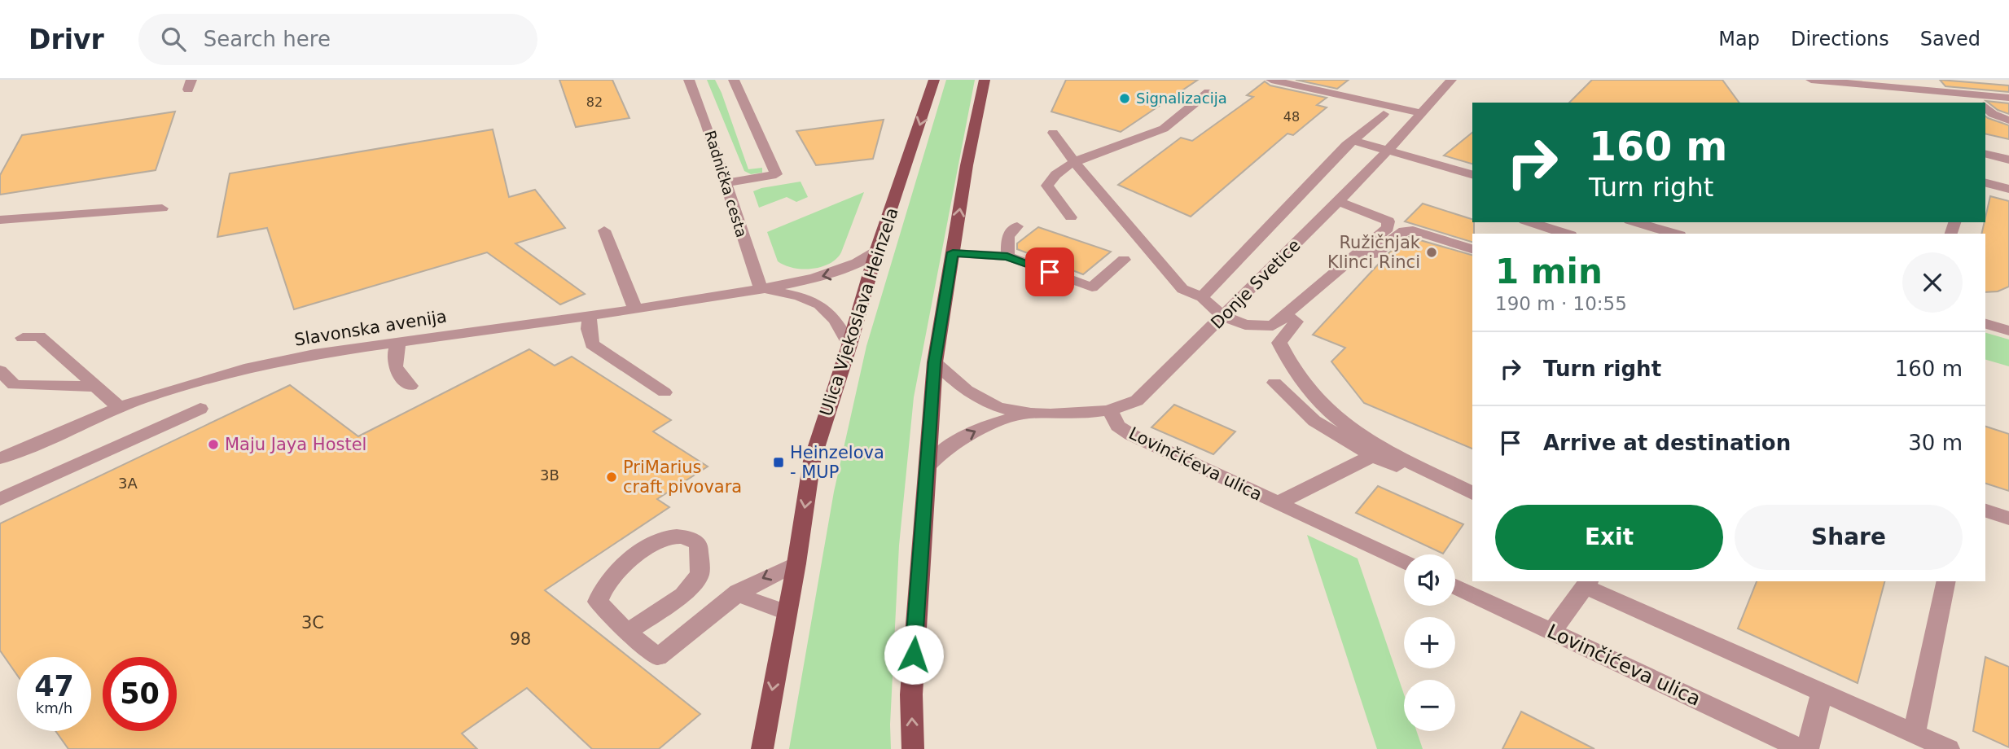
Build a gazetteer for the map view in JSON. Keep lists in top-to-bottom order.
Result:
{
  "streets": {
    "main road": ["Ulica Vjekoslava Heinzela"],
    "street": [
      "Radnička cesta",
      "Donje Svetice",
      "Slavonska avenija",
      "Lovinčićeva ulica"
    ]
  },
  "crossings": [
    ["Radnička cesta", "Slavonska avenija"],
    ["Donje Svetice", "Lovinčićeva ulica"],
    ["Ulica Vjekoslava Heinzela", "Slavonska avenija"]
  ],
  "places": {
    "other": [
      "Signalizacija",
      "Ružičnjak Klinci Rinci",
      "Maju Jaya Hostel",
      "PriMarius craft pivovara"
    ],
    "transit": ["Heinzelova - MUP"]
  },
  "house_numbers": [
    "82",
    "48",
    "3B",
    "3A",
    "3C",
    "98"
  ],
  "page": {
    "header": "Drivr",
    "search": "Search here",
    "nav": ["Map", "Directions", "Saved"],
    "turn": ["160 m", "Turn right"],
    "heading": ["1 min", "190 m · 10:55"],
    "list": [
      {
        "name": "Turn right",
        "value": "160 m"
      },
      {
        "name": "Arrive at destination",
        "value": "30 m"
      }
    ],
    "buttons": ["Exit", "Share"],
    "map_buttons": ["+", "−"],
    "speed": "47 km/h",
    "limit": "50"
  }
}
